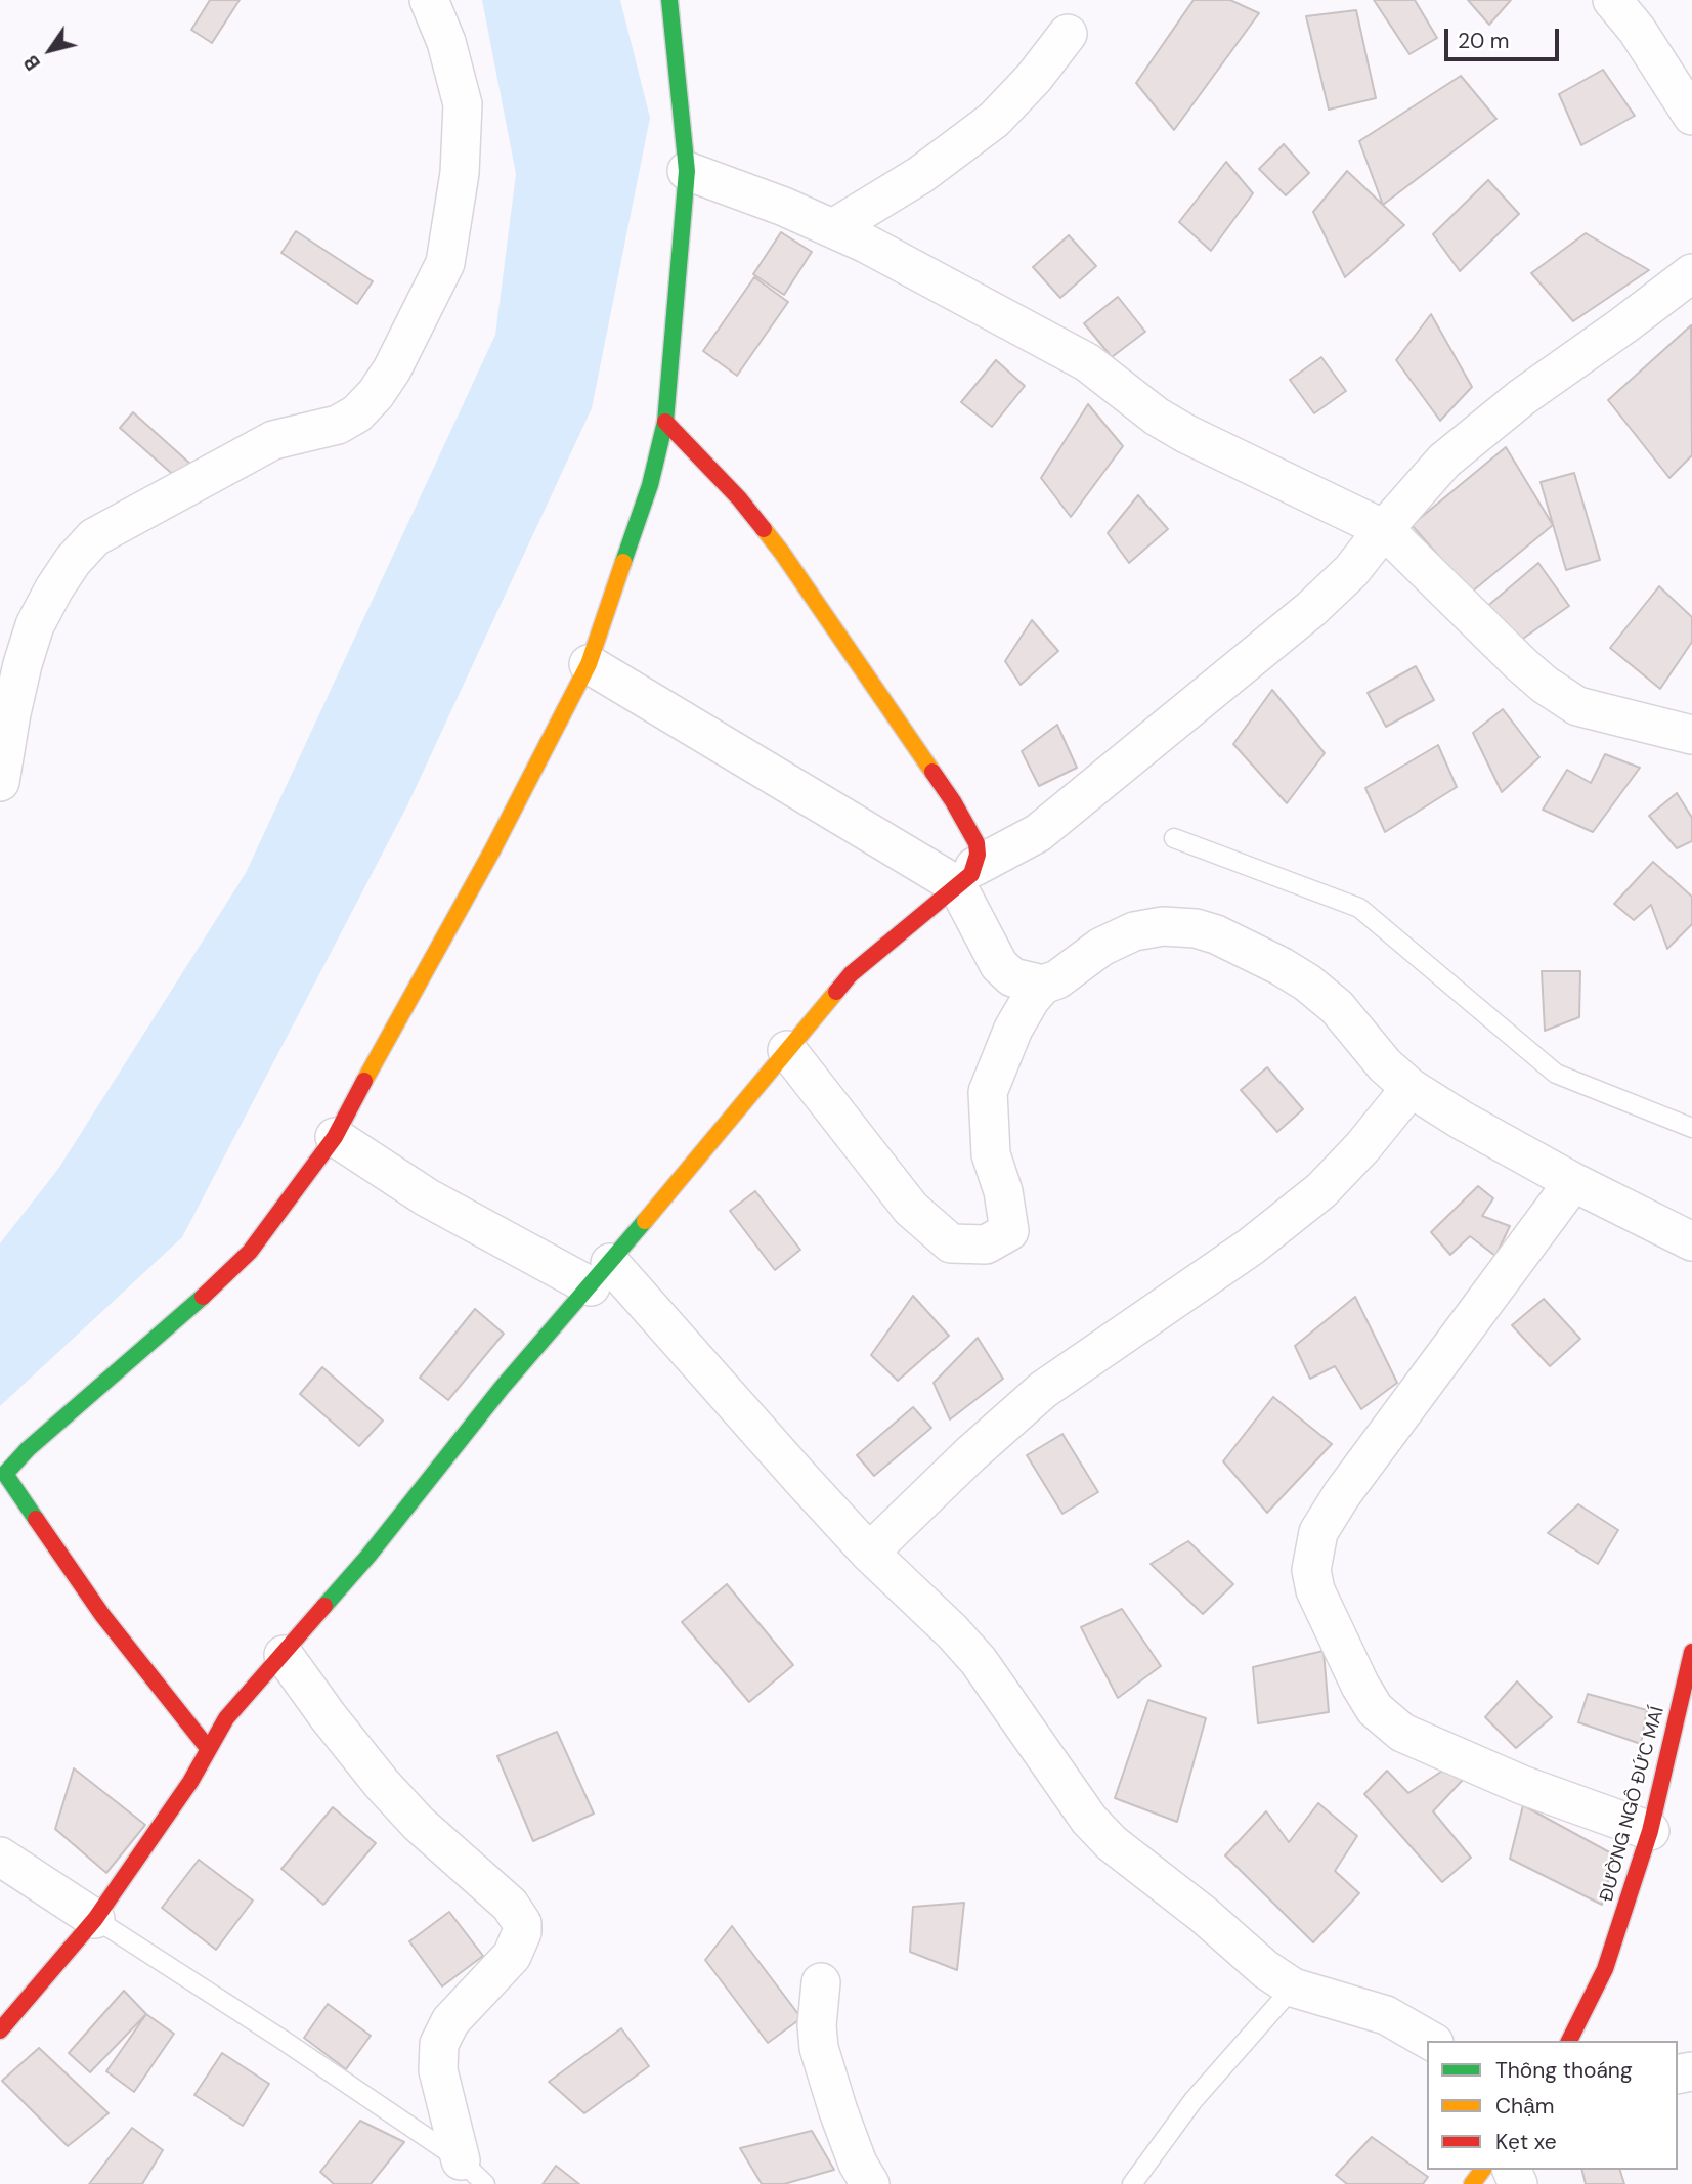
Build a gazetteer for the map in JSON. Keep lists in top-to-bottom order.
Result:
{
  "streets": {
    "street": ["ĐƯỜNG NGÔ ĐỨC MAÍ"]
  },
  "legend": ["Thông thoáng", "Chậm", "Kẹt xe"],
  "scale_bar": "20 m",
  "north": "bottom left"
}
